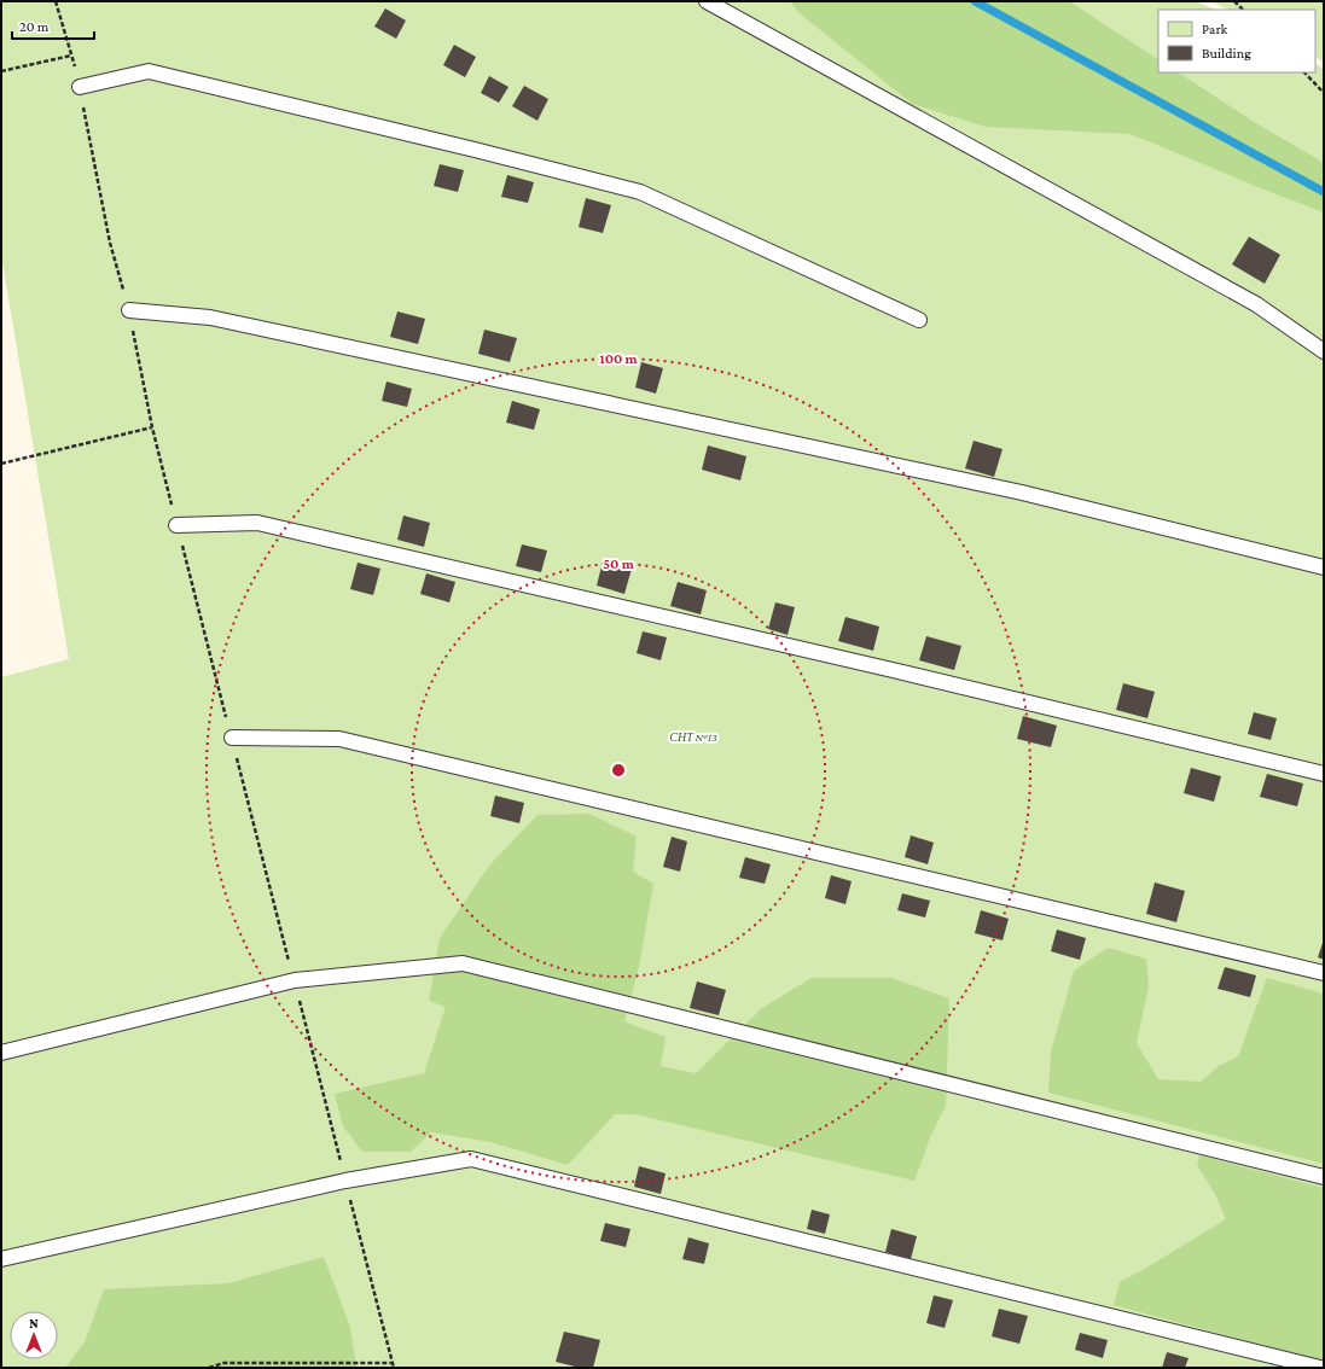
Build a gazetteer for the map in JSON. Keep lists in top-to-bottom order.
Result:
{
  "parks": ["СНТ №13"],
  "legend": ["Park", "Building"],
  "scale_bar": "20 m",
  "north": "top",
  "rings": ["100 m", "50 m"]
}
